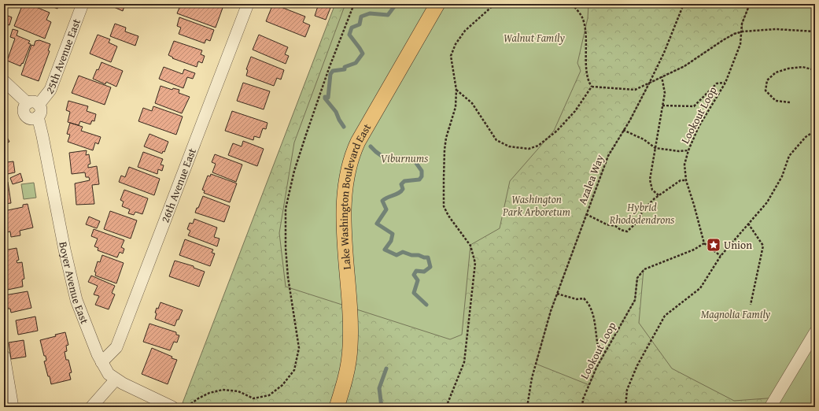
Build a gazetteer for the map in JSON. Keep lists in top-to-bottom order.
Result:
{
  "streets": {
    "main road": ["Lake Washington Boulevard East"],
    "street": ["25th Avenue East", "26th Avenue East", "Boyer Avenue East"],
    "path": ["Lookout Loop", "Azalea Way"]
  },
  "crossings": [
    ["25th Avenue East", "Boyer Avenue East"],
    ["26th Avenue East", "Boyer Avenue East"]
  ],
  "parks": [
    "Walnut Family",
    "Viburnums",
    "Washington Park Arboretum",
    "Hybrid Rhododendrons",
    "Magnolia Family"
  ],
  "places": {
    "place": ["Union"]
  }
}
